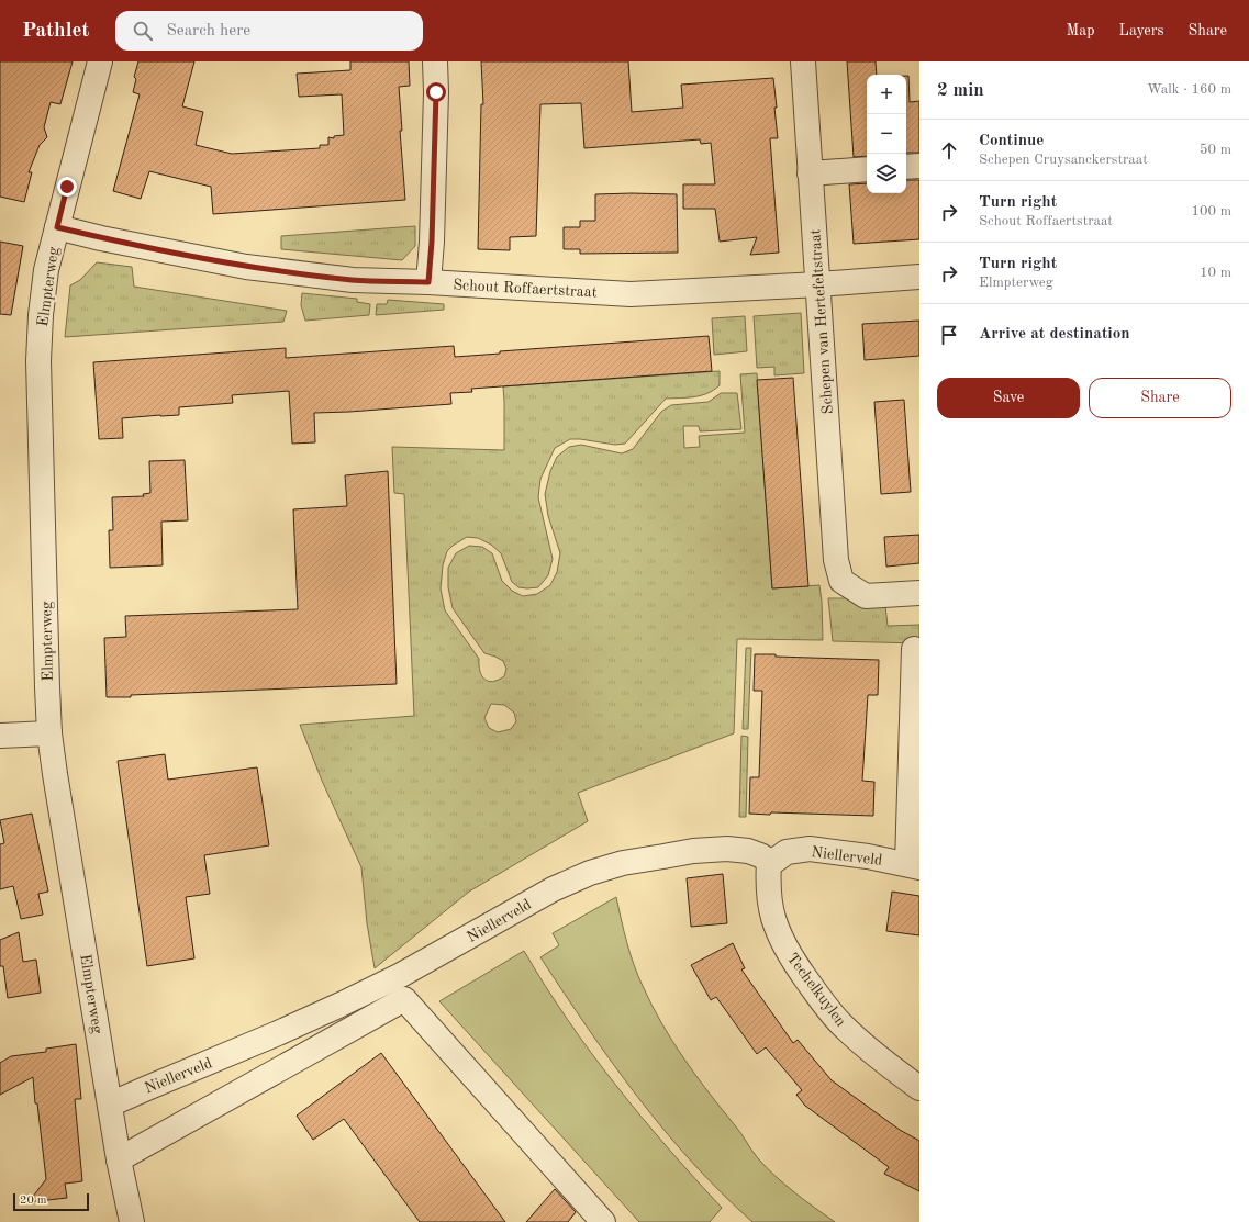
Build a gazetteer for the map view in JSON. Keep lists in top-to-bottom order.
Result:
{
  "streets": {
    "street": [
      "Elmpterweg",
      "Schout Roffaertstraat",
      "Schepen van Hertefeltstraat",
      "Niellerveld",
      "Techelkuylen"
    ]
  },
  "crossings": [
    ["Elmpterweg", "Schout Roffaertstraat"],
    ["Elmpterweg", "Niellerveld"],
    ["Schout Roffaertstraat", "Schepen van Hertefeltstraat"],
    ["Niellerveld", "Techelkuylen"]
  ],
  "scale_bar": "20 m",
  "page": {
    "header": "Pathlet",
    "search": "Search here",
    "nav": ["Map", "Layers", "Share"],
    "heading": ["2 min", "Walk · 160 m"],
    "map_buttons": ["+", "−"],
    "list": [
      ["Continue", "Schepen Cruysanckerstraat", "50 m"],
      ["Turn right", "Schout Roffaertstraat", "100 m"],
      ["Turn right", "Elmpterweg", "10 m"],
      "Arrive at destination"
    ],
    "buttons": ["Save", "Share"],
    "scale": "20 m"
  }
}
